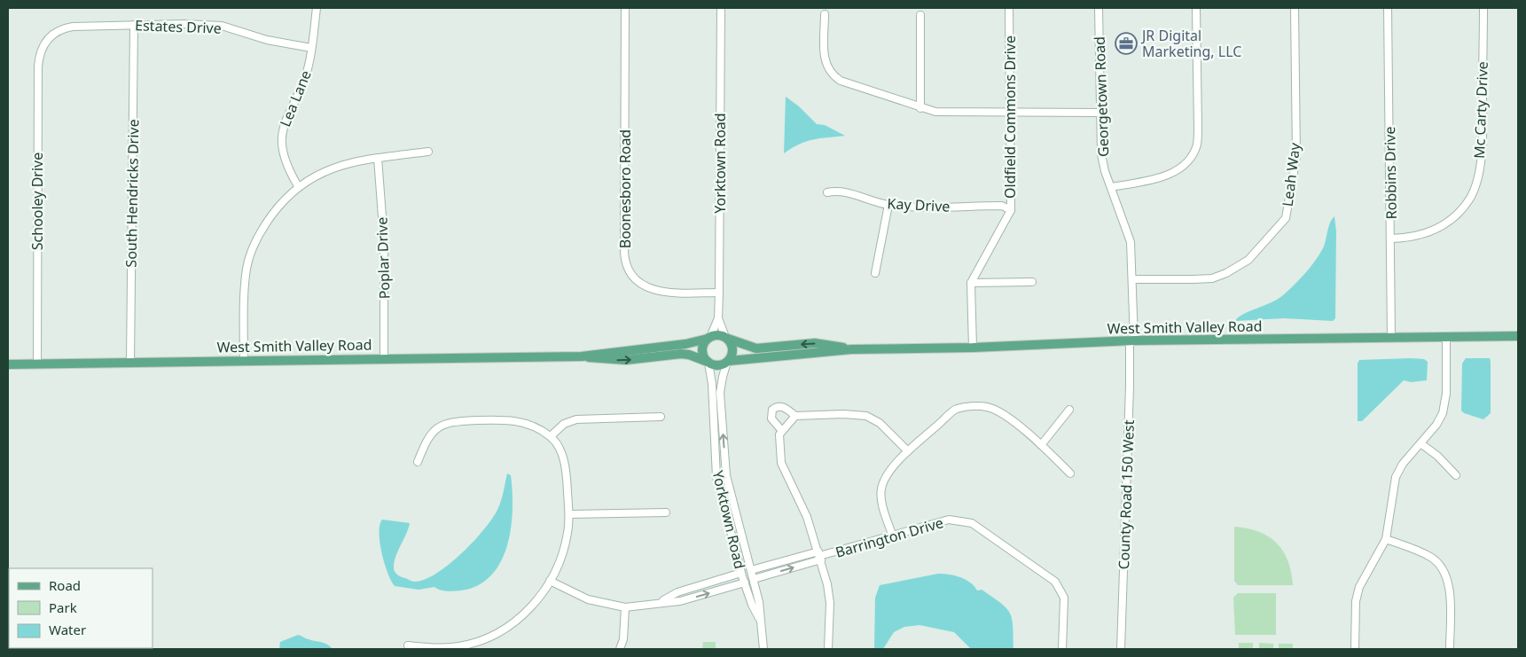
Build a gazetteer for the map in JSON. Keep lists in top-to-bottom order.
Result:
{
  "streets": {
    "main road": ["West Smith Valley Road"],
    "street": [
      "Estates Drive",
      "Georgetown Road",
      "Lea Lane",
      "Mc Carty Drive",
      "Oldfield Commons Drive",
      "Yorktown Road",
      "Robbins Drive",
      "Leah Way",
      "Boonesboro Road",
      "South Hendricks Drive",
      "Schooley Drive",
      "Kay Drive",
      "Poplar Drive",
      "County Road 150 West",
      "Barrington Drive"
    ]
  },
  "crossings": [
    ["Estates Drive", "Lea Lane"],
    ["Estates Drive", "South Hendricks Drive"],
    ["Estates Drive", "Schooley Drive"],
    ["Georgetown Road", "Leah Way"],
    ["Georgetown Road", "West Smith Valley Road"],
    ["Georgetown Road", "County Road 150 West"],
    ["Mc Carty Drive", "Robbins Drive"],
    ["Oldfield Commons Drive", "Kay Drive"],
    ["Yorktown Road", "Boonesboro Road"],
    ["Yorktown Road", "West Smith Valley Road"],
    ["Robbins Drive", "West Smith Valley Road"],
    ["South Hendricks Drive", "West Smith Valley Road"],
    ["Schooley Drive", "West Smith Valley Road"],
    ["Poplar Drive", "West Smith Valley Road"],
    ["West Smith Valley Road", "County Road 150 West"]
  ],
  "places": {
    "office": ["JR Digital Marketing, LLC"]
  },
  "legend": ["Road", "Park", "Water"]
}
